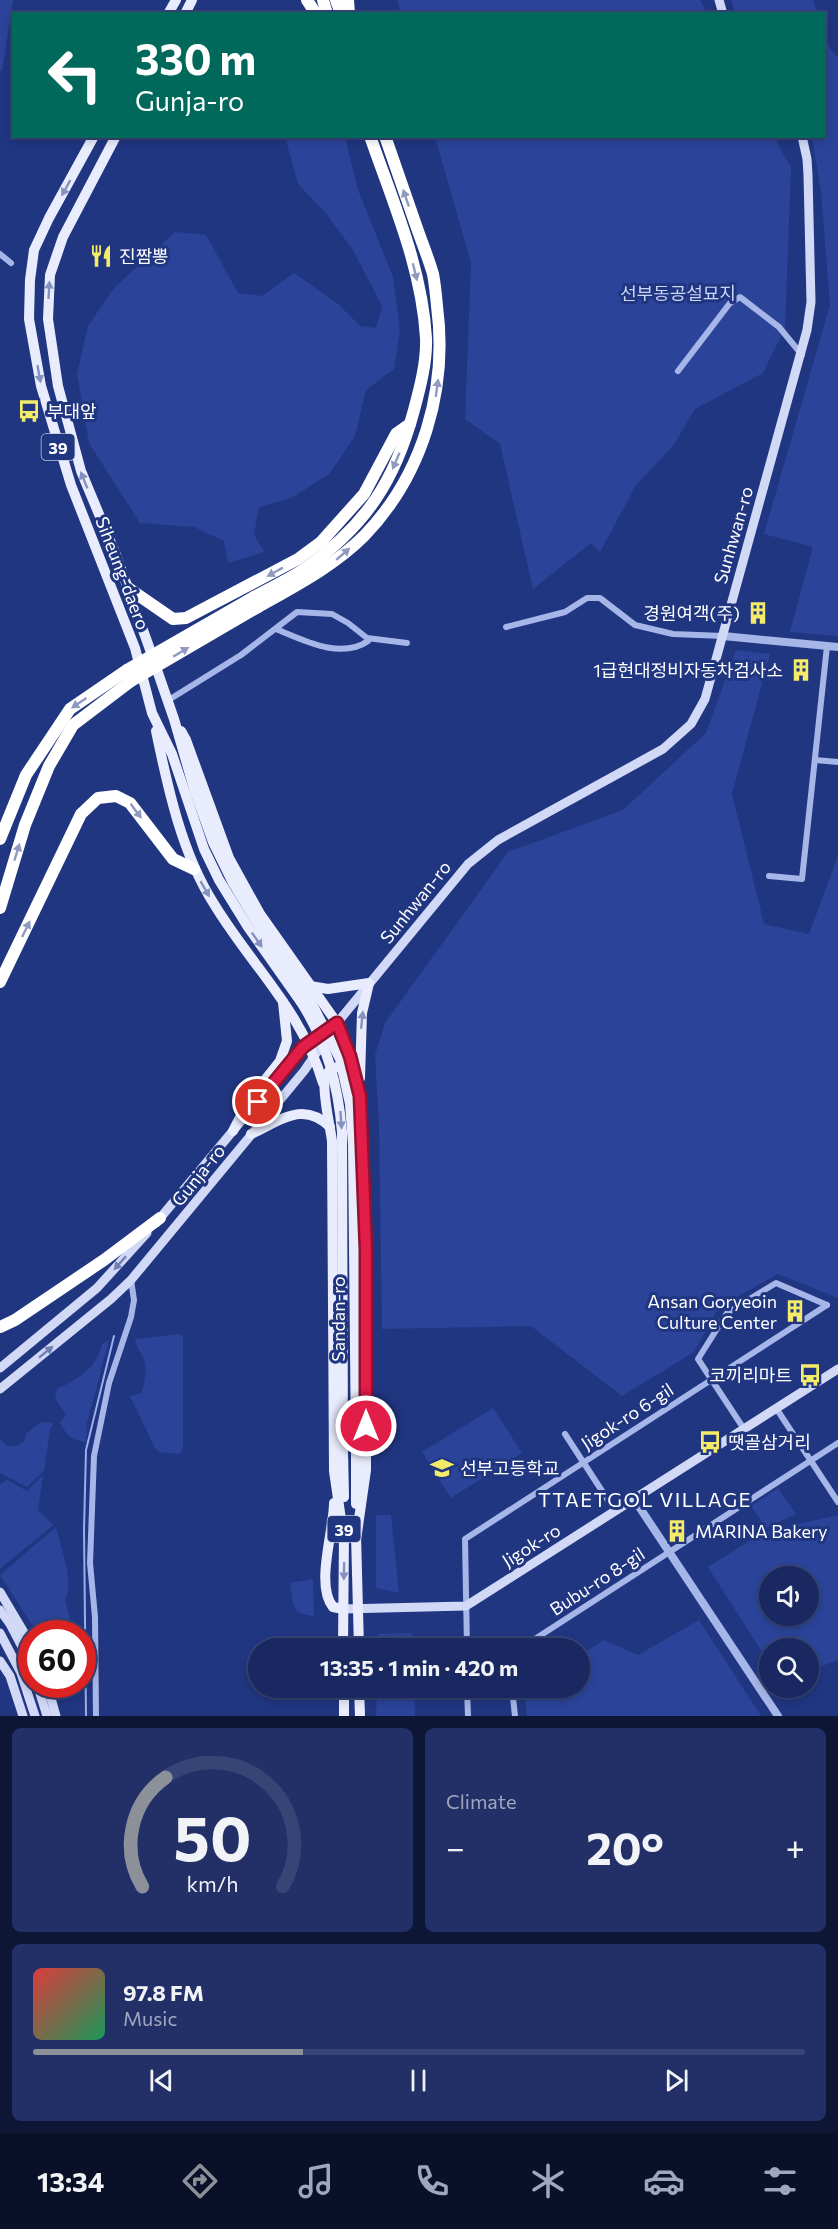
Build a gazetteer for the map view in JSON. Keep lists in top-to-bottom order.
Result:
{
  "streets": {
    "main road": [
      "39",
      "Sunhwan-ro",
      "Siheung-daero",
      "Gunja-ro",
      "Sandan-ro",
      "Jigok-ro"
    ],
    "street": ["Jigok-ro 6-gil", "Bubu-ro 8-gil"]
  },
  "crossings": [
    ["Sunhwan-ro", "Gunja-ro"],
    ["Siheung-daero", "Sandan-ro"],
    ["Jigok-ro 6-gil", "Jigok-ro"]
  ],
  "districts": ["TTAETGOL VILLAGE"],
  "parks": ["선부동공설묘지"],
  "places": {
    "restaurant": ["진짬뽕"],
    "bus stop": ["부대앞", "코끼리마트", "땟골삼거리"],
    "building": [
      "경원여객(주)",
      "1급현대정비자동차검사소",
      "Ansan Goryeoin Culture Center",
      "MARINA Bakery"
    ],
    "school or university": ["선부고등학교"]
  },
  "page": {
    "turn": ["330 m", "Gunja-ro"],
    "limit": "60",
    "trip": "13:35 · 1 min · 420 m",
    "tile": "Climate",
    "heat": ["−", "20°", "+"],
    "song": ["97.8 FM", "Music"],
    "tabs": "13:34",
    "gauge": ["50", "km/h"]
  }
}
